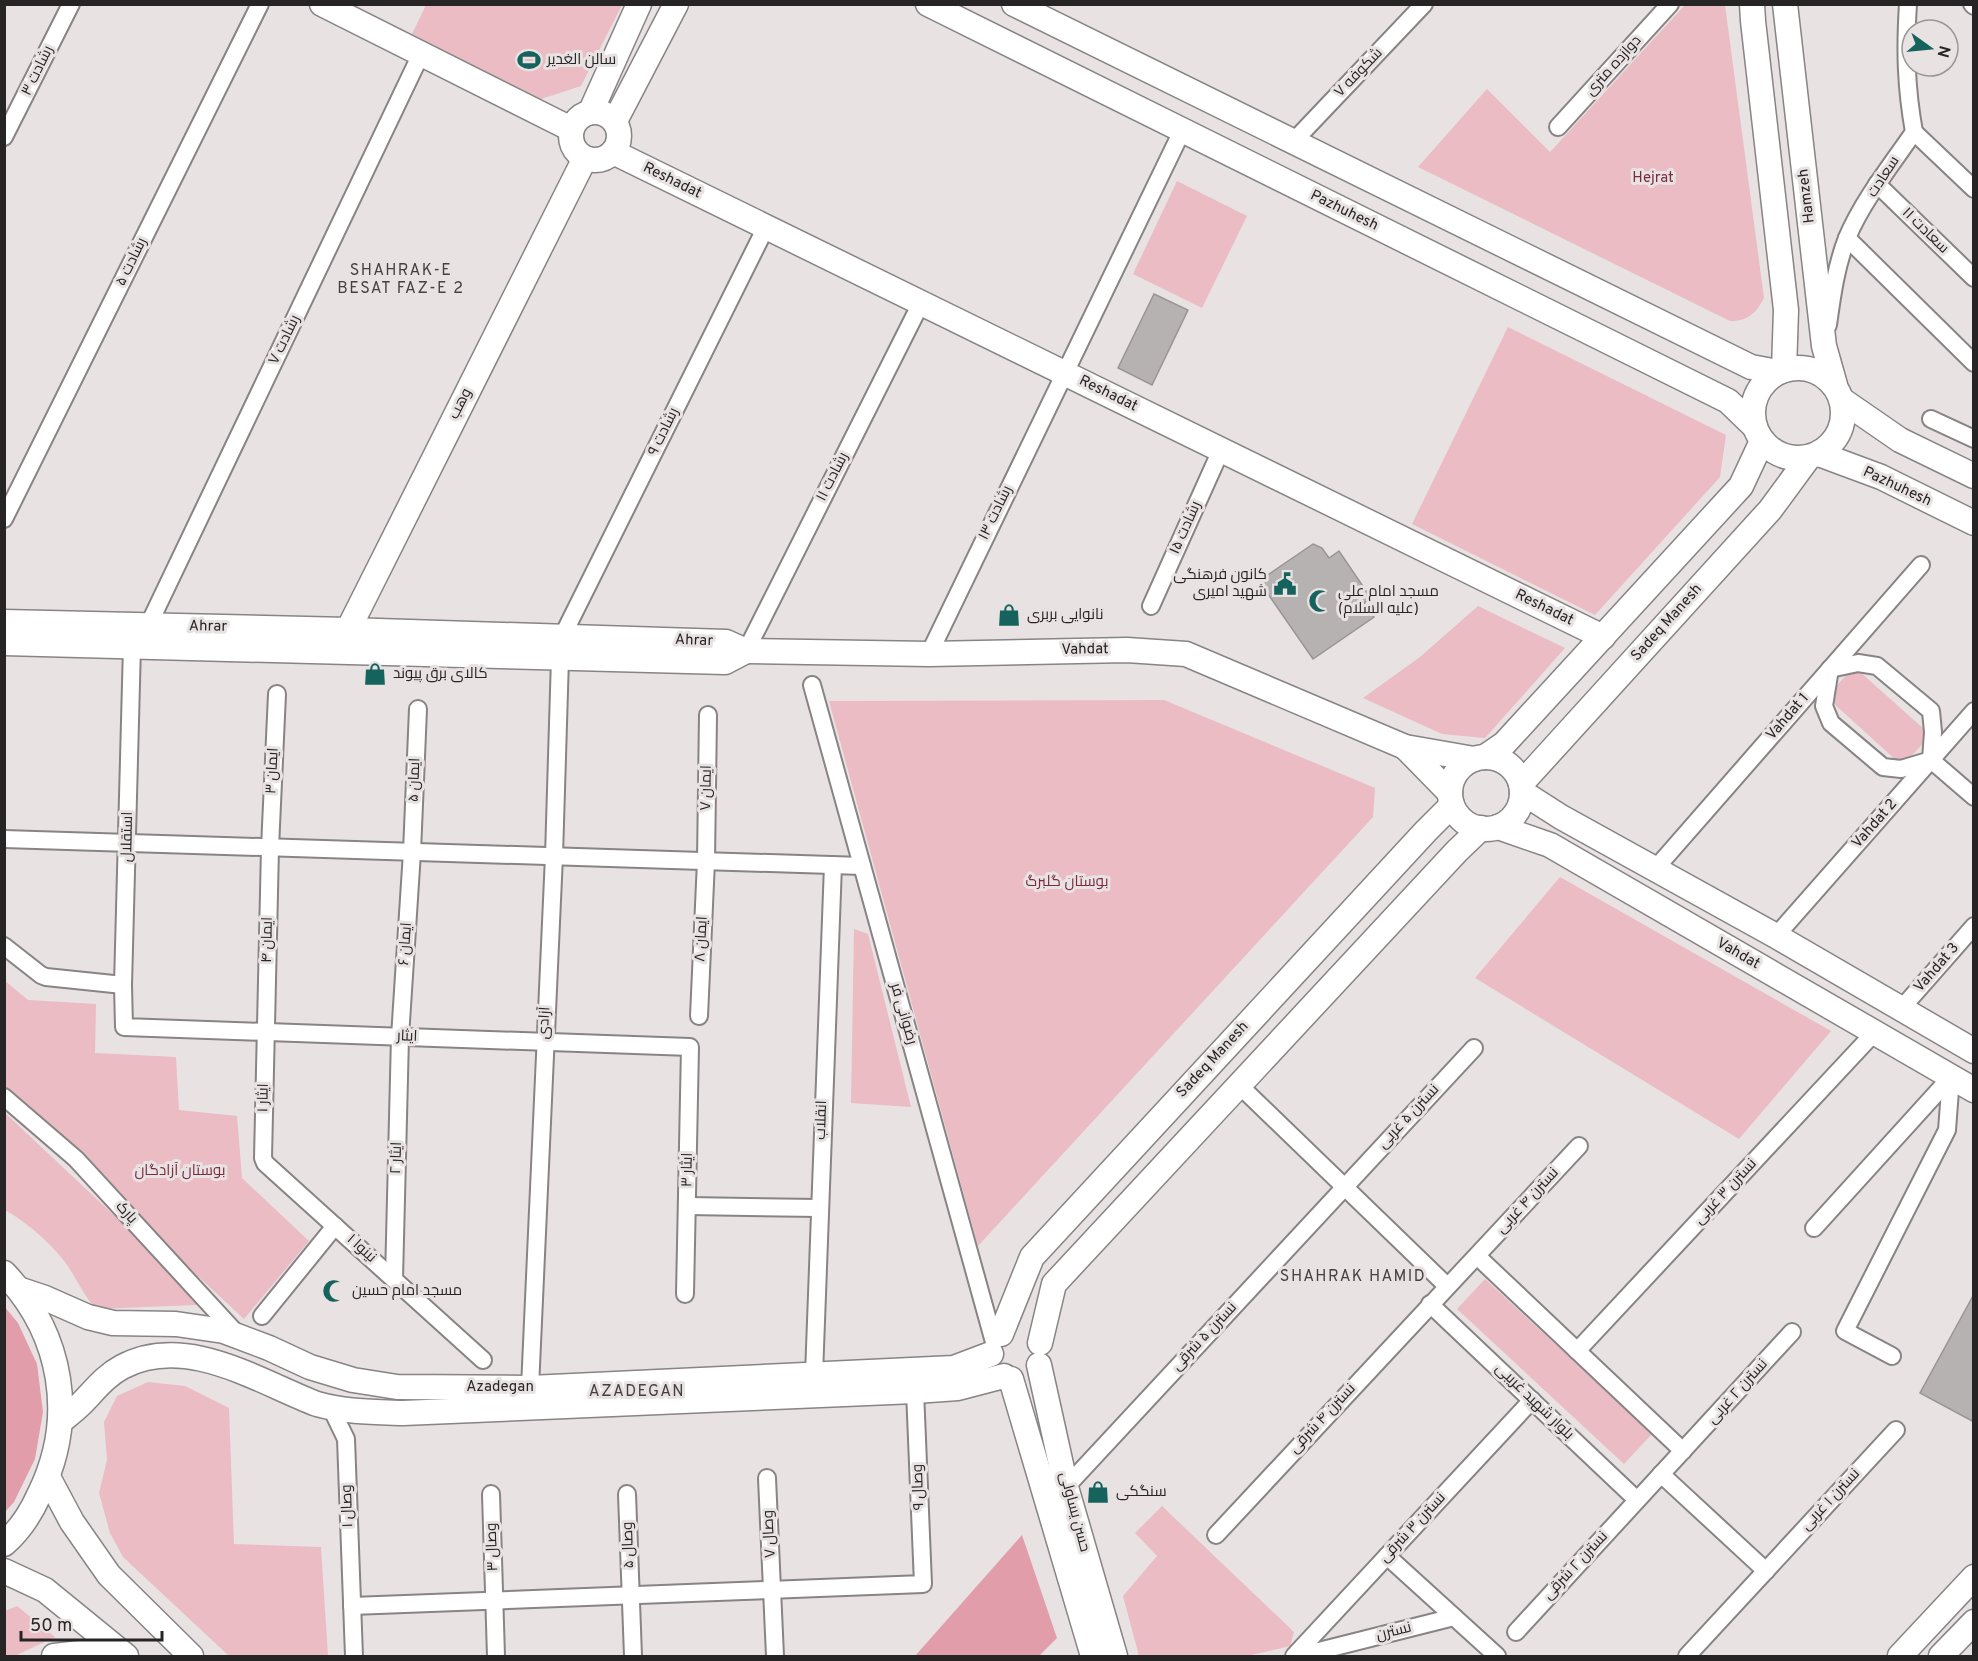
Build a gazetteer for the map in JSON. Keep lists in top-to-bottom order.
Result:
{
  "streets": {
    "street": [
      "دوازده متری",
      "رشادت ۳",
      "شکوفه ۷",
      "سعادت",
      "Reshadat",
      "Hamzeh",
      "Pazhuhesh",
      "سعادت ۱۱",
      "رشادت ۵",
      "رشادت ۷",
      "وهب",
      "رشادت ۹",
      "رشادت ۱۱",
      "رشادت ۱۳",
      "رشادت ۱۵",
      "Sadeq Manesh",
      "Ahrar",
      "Vahdat",
      "Vahdat 1",
      "ایمان ۳",
      "ایمان ۵",
      "ایمان ۷",
      "Vahdat 2",
      "استقلال",
      "ایمان ۸",
      "ایمان ۴",
      "ایمان ۶",
      "Vahdat 3",
      "رضوانی فر",
      "آزادی",
      "ایثار",
      "ایثار ۱",
      "نسترن ۵ غربی",
      "انقلاب",
      "ایثار ۲",
      "ایثار ۳",
      "نسترن ۳ غربی",
      "نسترن ۴ غربی",
      "پارک",
      "نینوا ۱",
      "نسترن ۵ شرقی",
      "Azadegan",
      "نسترن ۲ غربی",
      "بلوار شهید غریبی",
      "نسترن ۴ شرقی",
      "وصال ۹",
      "نسترن ۱ غربی",
      "وصال ۱",
      "حسن یساولی",
      "نسترن ۳ شرقی",
      "وصال ۷",
      "وصال ۵",
      "وصال ۳",
      "نسترن ۲ شرقی",
      "نسترن"
    ]
  },
  "crossings": [
    ["سعادت", "Hamzeh"],
    ["سعادت", "سعادت ۱۱"],
    ["Reshadat", "وهب"],
    ["Reshadat", "رشادت ۹"],
    ["Reshadat", "رشادت ۱۱"],
    ["Reshadat", "رشادت ۱۳"],
    ["Reshadat", "رشادت ۱۵"],
    ["Hamzeh", "Pazhuhesh"],
    ["Hamzeh", "Sadeq Manesh"],
    ["Pazhuhesh", "رشادت ۱۳"],
    ["Pazhuhesh", "Sadeq Manesh"],
    ["رشادت ۷", "Ahrar"],
    ["وهب", "Ahrar"],
    ["رشادت ۹", "Ahrar"],
    ["رشادت ۹", "آزادی"],
    ["رشادت ۱۱", "Ahrar"],
    ["رشادت ۱۱", "Vahdat"],
    ["رشادت ۱۳", "Vahdat"],
    ["Sadeq Manesh", "Vahdat"],
    ["Sadeq Manesh", "رضوانی فر"],
    ["Sadeq Manesh", "Azadegan"],
    ["Sadeq Manesh", "حسن یساولی"],
    ["Ahrar", "Vahdat"],
    ["Ahrar", "استقلال"],
    ["Ahrar", "آزادی"],
    ["Vahdat", "نسترن ۳ غربی"],
    ["Vahdat 1", "Vahdat 2"],
    ["ایمان ۳", "ایمان ۴"],
    ["ایمان ۵", "ایمان ۶"],
    ["ایمان ۷", "ایمان ۸"],
    ["استقلال", "ایثار"],
    ["ایمان ۴", "ایثار"],
    ["ایمان ۴", "ایثار ۱"],
    ["ایمان ۶", "ایثار"],
    ["ایمان ۶", "ایثار ۲"],
    ["رضوانی فر", "Azadegan"],
    ["رضوانی فر", "حسن یساولی"],
    ["آزادی", "ایثار"],
    ["آزادی", "Azadegan"],
    ["ایثار", "ایثار ۱"],
    ["ایثار", "ایثار ۲"],
    ["ایثار", "ایثار ۳"],
    ["ایثار ۱", "نینوا ۱"],
    ["نسترن ۵ غربی", "نسترن ۵ شرقی"],
    ["انقلاب", "Azadegan"],
    ["ایثار ۲", "نینوا ۱"],
    ["نسترن ۴ غربی", "نسترن ۴ شرقی"],
    ["پارک", "Azadegan"],
    ["نسترن ۵ شرقی", "حسن یساولی"],
    ["Azadegan", "وصال ۹"],
    ["Azadegan", "وصال ۱"],
    ["Azadegan", "حسن یساولی"],
    ["نسترن ۲ غربی", "نسترن ۲ شرقی"],
    ["بلوار شهید غریبی", "نسترن ۴ شرقی"],
    ["بلوار شهید غریبی", "نسترن ۳ شرقی"],
    ["بلوار شهید غریبی", "نسترن ۲ شرقی"],
    ["وصال ۹", "وصال ۷"]
  ],
  "districts": ["SHAHRAK-E BESAT FAZ-E 2", "SHAHRAK HAMID", "AZADEGAN"],
  "parks": ["Hejrat", "بوستان گلبرگ", "بوستان آزادگان"],
  "places": {
    "sports": ["سالن الغدیر"],
    "public building": ["کانون فرهنگی شهید امیری"],
    "mosque": ["مسجد امام علی (علیه السلام)", "مسجد امام حسین"],
    "shop": ["نانوایی بربری", "کالای برق پیوند", "سنگکی"]
  },
  "scale_bar": "50 m",
  "north": "right"
}
